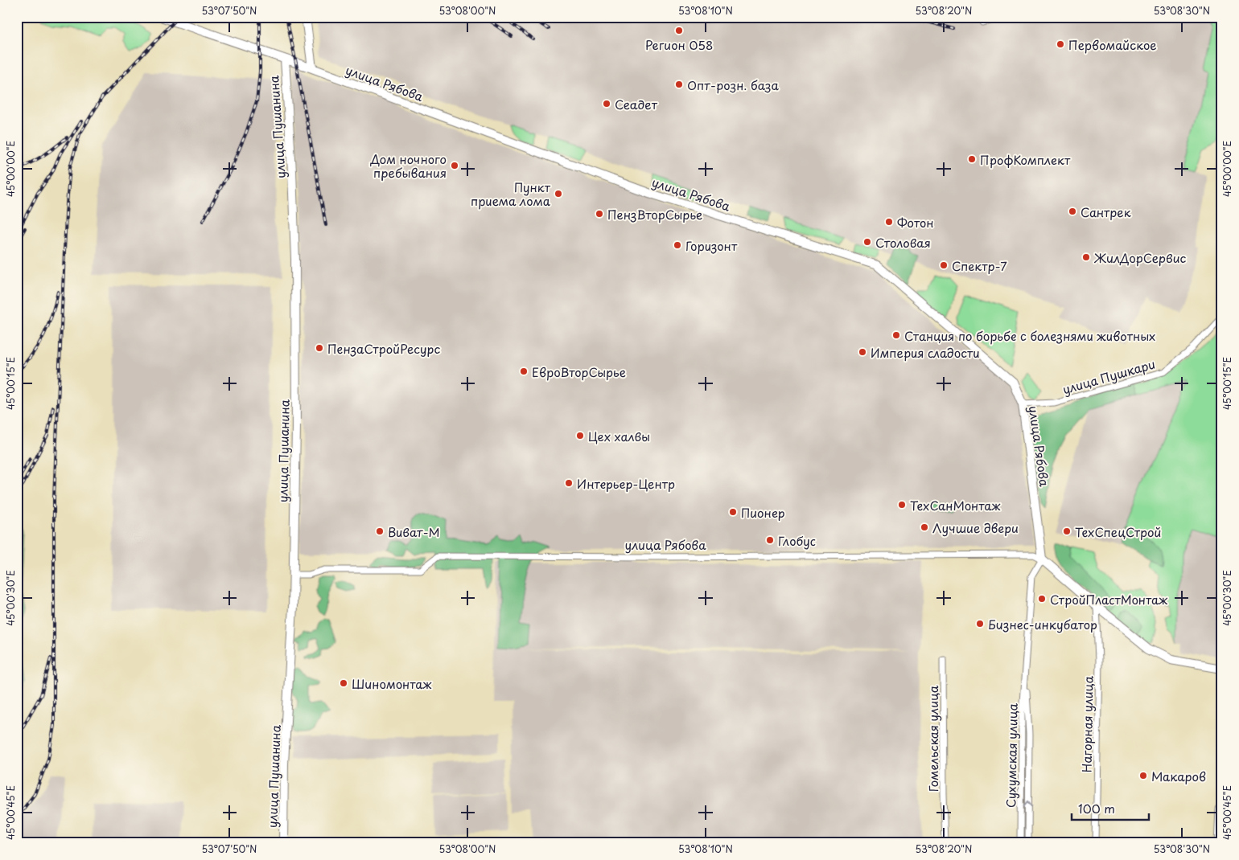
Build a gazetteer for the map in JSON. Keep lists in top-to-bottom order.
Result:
{
  "streets": {
    "street": [
      "улица Рябова",
      "улица Пушанина",
      "улица Пушкари",
      "Нагорная улица",
      "Гомельская улица",
      "Сухумская улица"
    ]
  },
  "crossings": [
    ["улица Рябова", "улица Пушанина"],
    ["улица Рябова", "улица Пушкари"],
    ["улица Рябова", "Нагорная улица"],
    ["улица Рябова", "Сухумская улица"]
  ],
  "places": [
    "Регион 058",
    "Первомайское",
    "Опт-розн. база",
    "Сеадет",
    "ПрофКомплект",
    "Дом ночного пребывания",
    "Пункт приема лома",
    "Сантрек",
    "ПензВторСырье",
    "Фотон",
    "Столовая",
    "Горизонт",
    "ЖилДорСервис",
    "Спектр-7",
    "Станция по борьбе с болезнями животных",
    "ПензаСтройРесурс",
    "Империя сладости",
    "ЕвроВторСырье",
    "Цех халвы",
    "Интерьер-Центр",
    "ТехСанМонтаж",
    "Пионер",
    "Лучшие двери",
    "Виват-М",
    "ТехСпецСтрой",
    "Глобус",
    "СтройПластМонтаж",
    "Бизнес-инкубатор",
    "Шиномонтаж",
    "Макаров"
  ],
  "scale_bar": "100 m",
  "coordinates": [
    "53°07'50\"N",
    "53°08'00\"N",
    "53°08'10\"N",
    "53°08'20\"N",
    "53°08'30\"N",
    "45°00'00\"E",
    "45°00'15\"E",
    "45°00'30\"E",
    "45°00'45\"E"
  ]
}
